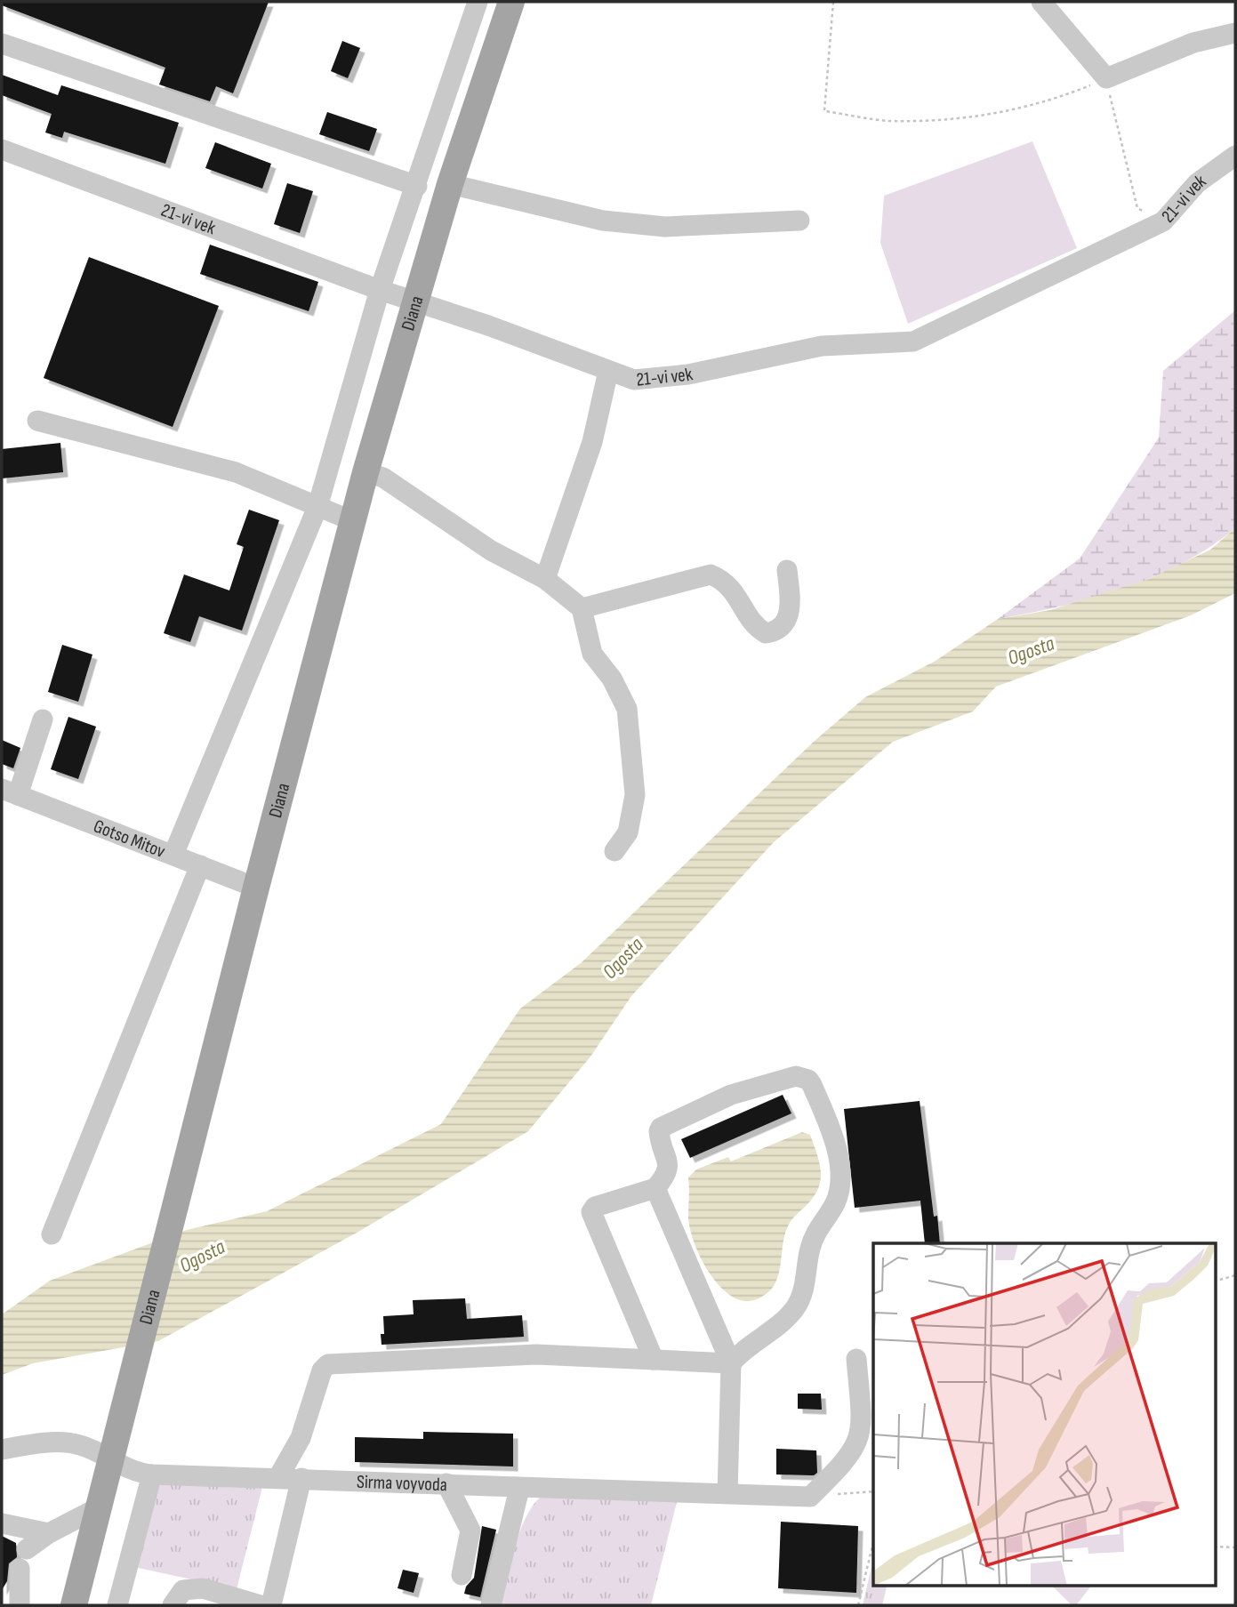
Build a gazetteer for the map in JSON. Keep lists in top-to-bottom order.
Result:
{
  "streets": {
    "main road": ["Diana"],
    "street": ["21-vi vek", "Gotso Mitov", "Sirma voyvoda"]
  },
  "crossings": [
    ["21-vi vek", "Diana"],
    ["Diana", "Gotso Mitov"],
    ["Diana", "Sirma voyvoda"]
  ],
  "water": ["Ogosta"]
}
